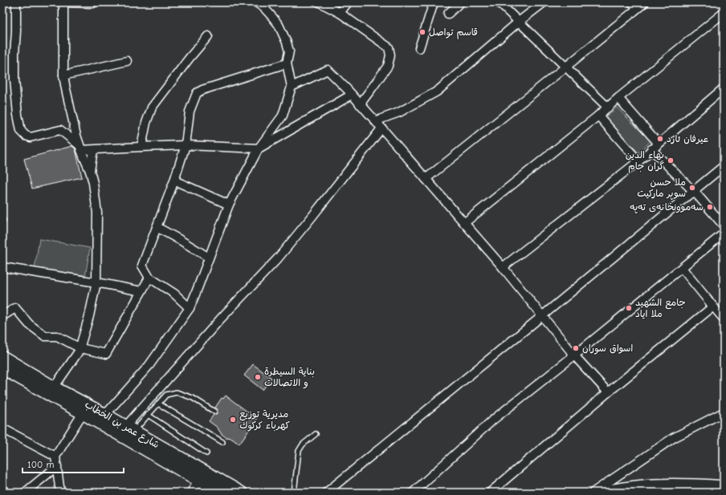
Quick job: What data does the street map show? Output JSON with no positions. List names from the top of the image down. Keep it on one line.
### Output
{"streets":{"main road":["شارع عمر بن الخطاب"]},"places":["قاسم تواصل","عیرفان ئارد","بهاء الدين گران جام","ملا حسن سوپر ماركيت","سەموونخانەی تەپە","جامع الشهيد ملا اياد","اسواق سوران","بناية السيطرة و الاتصالات","مديرية توزيع كهرباء كركوك"],"scale_bar":"100 m"}
